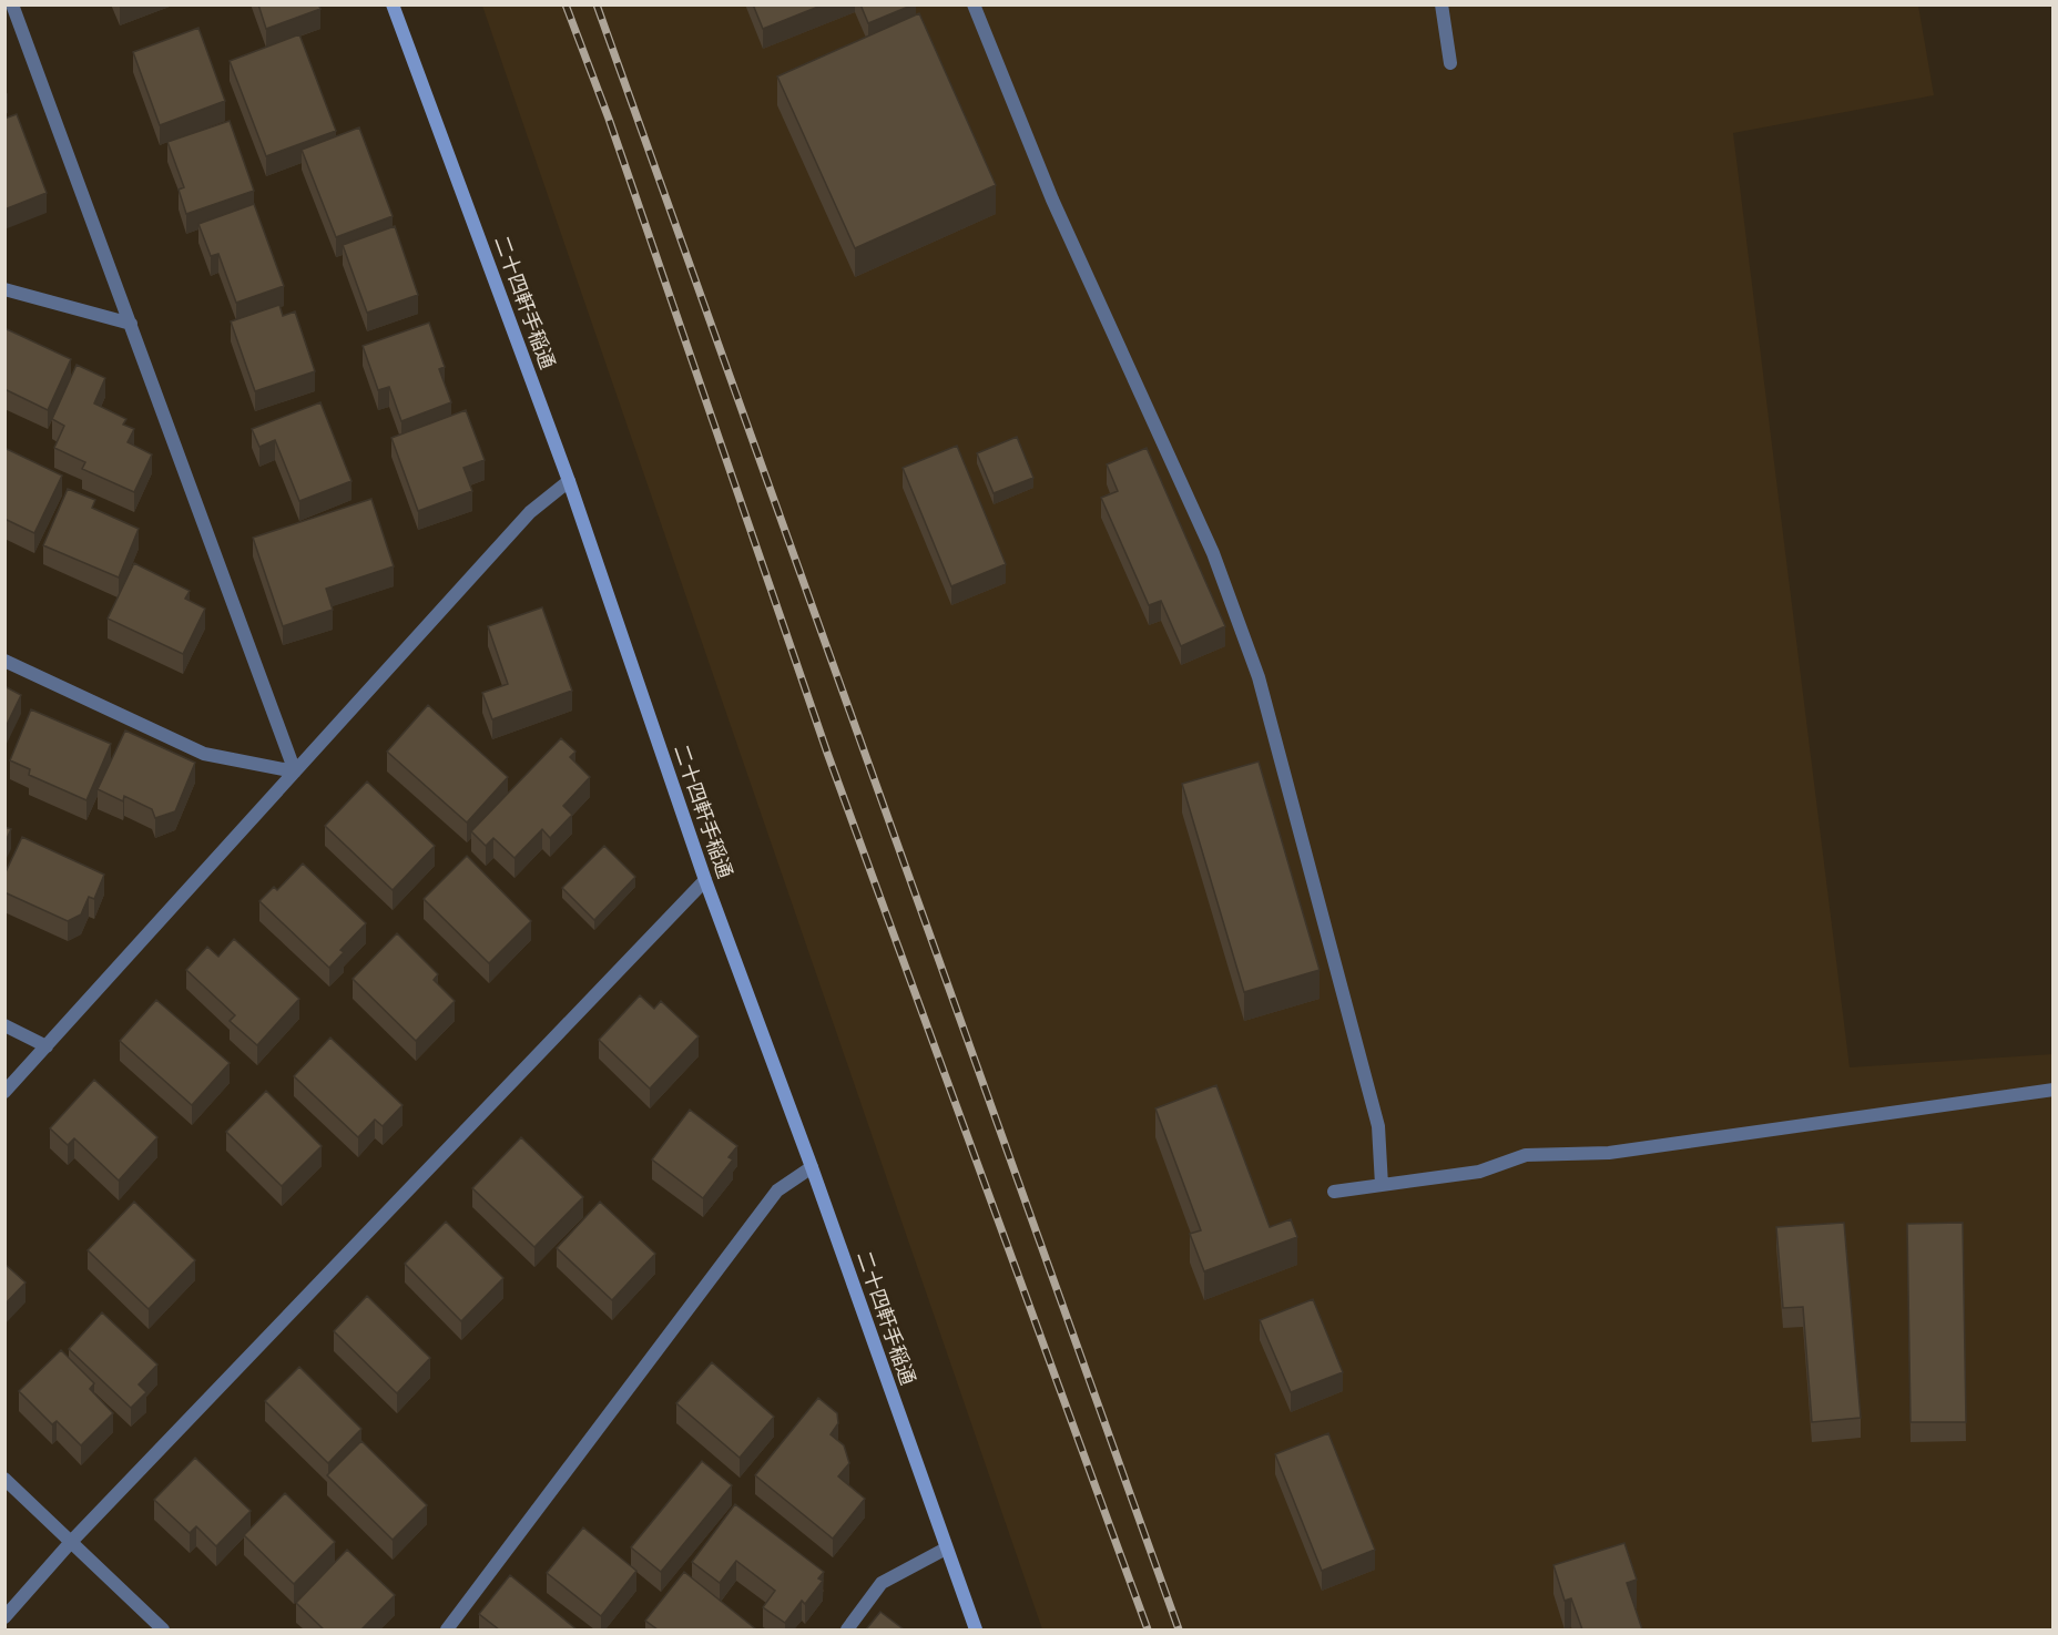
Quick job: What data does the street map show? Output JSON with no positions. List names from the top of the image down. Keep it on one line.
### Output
{"streets":{"street":["二十四軒手稲通"]}}
